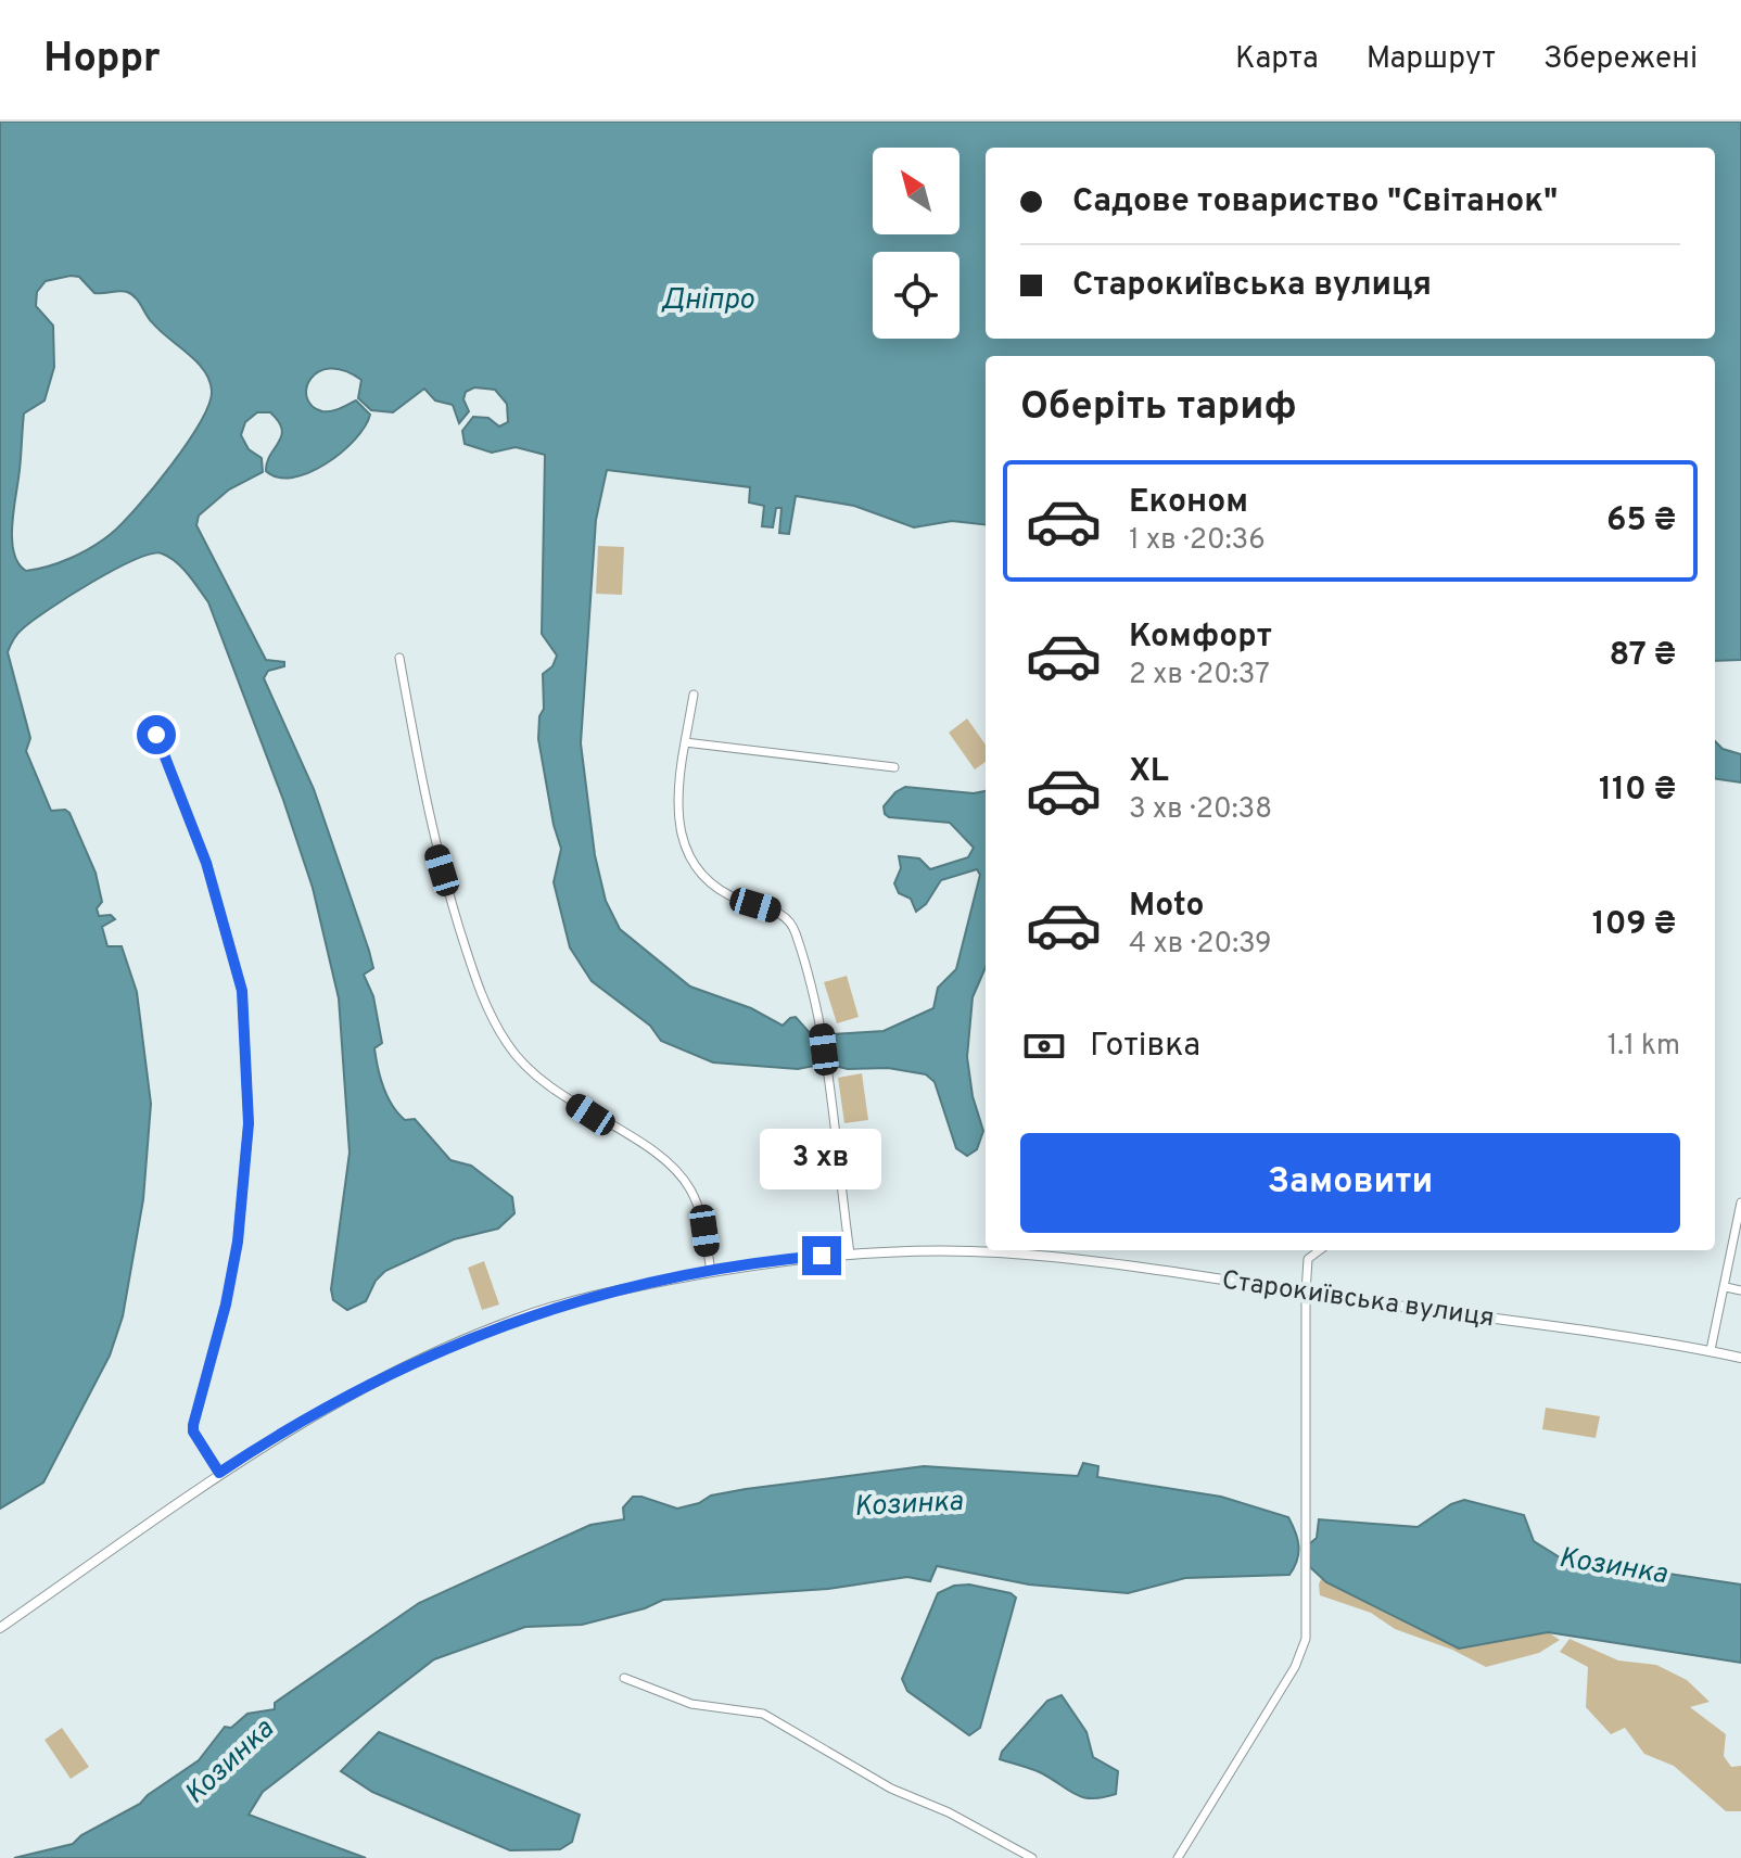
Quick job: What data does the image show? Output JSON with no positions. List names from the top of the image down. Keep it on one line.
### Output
{"streets":{"street":["Старокиївська вулиця"]},"water":["Дніпро","Козинка"],"north":"top left","page":{"header":"Hoppr","nav":["Карта","Маршрут","Збережені"],"banner":["Садове товариство \"Світанок\"","Старокиївська вулиця"],"heading":"Оберіть тариф","list":[{"name":"Економ","note":"1 хв · 20:36","value":"65 ₴"},{"name":"Комфорт","note":"2 хв · 20:37","value":"87 ₴"},{"name":"XL","note":"3 хв · 20:38","value":"110 ₴"},{"name":"Moto","note":"4 хв · 20:39","value":"109 ₴"}],"pay":["Готівка","1.1 km"],"buttons":"Замовити","bubble":"3 хв"}}
